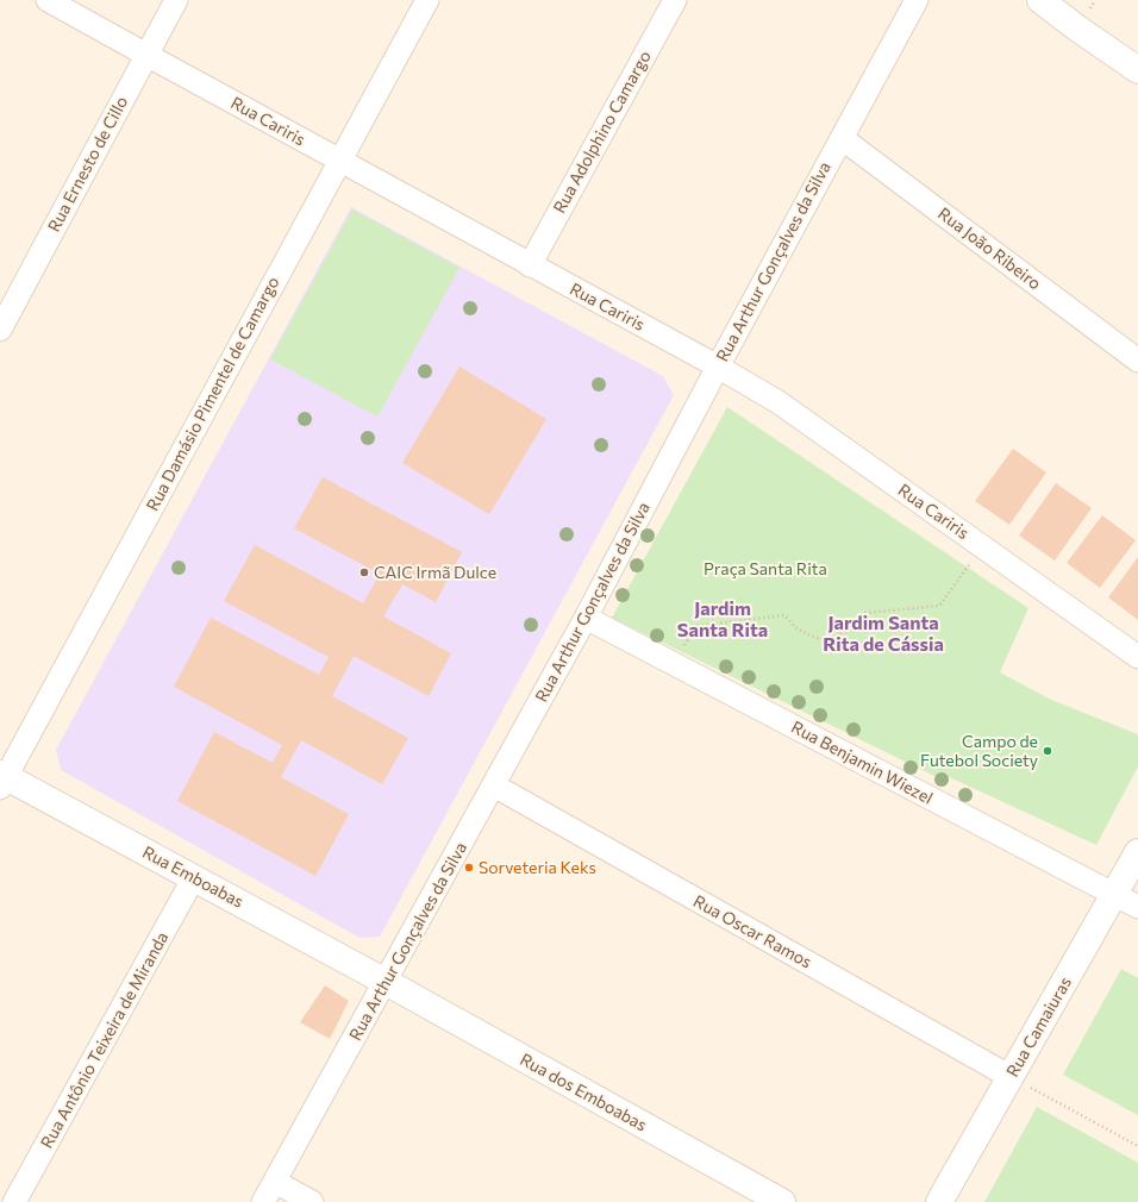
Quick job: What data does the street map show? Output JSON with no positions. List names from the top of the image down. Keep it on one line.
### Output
{"streets":{"street":["Rua Cariris","Rua Adolphino Camargo","Rua Ernesto de Cillo","Rua João Ribeiro","Rua Arthur Gonçalves da Silva","Rua Damásio Pimentel de Camargo","Rua Benjamin Wiezel","Rua Emboabas","Rua Oscar Ramos","Rua Camaiuras","Rua Antônio Teixeira de Miranda","Rua dos Emboabas"]},"crossings":[["Rua Cariris","Rua Adolphino Camargo"],["Rua Cariris","Rua Ernesto de Cillo"],["Rua Cariris","Rua Arthur Gonçalves da Silva"],["Rua Cariris","Rua Damásio Pimentel de Camargo"],["Rua João Ribeiro","Rua Arthur Gonçalves da Silva"],["Rua Arthur Gonçalves da Silva","Rua Benjamin Wiezel"],["Rua Arthur Gonçalves da Silva","Rua Emboabas"],["Rua Arthur Gonçalves da Silva","Rua Oscar Ramos"],["Rua Arthur Gonçalves da Silva","Rua dos Emboabas"],["Rua Damásio Pimentel de Camargo","Rua Emboabas"],["Rua Benjamin Wiezel","Rua Camaiuras"],["Rua Emboabas","Rua Antônio Teixeira de Miranda"],["Rua Emboabas","Rua dos Emboabas"],["Rua Oscar Ramos","Rua Camaiuras"]],"districts":["Jardim Santa Rita","Jardim Santa Rita de Cássia"],"parks":["Praça Santa Rita"],"places":["CAIC Irmã Dulce","Campo de Futebol Society","Sorveteria Keks"]}
